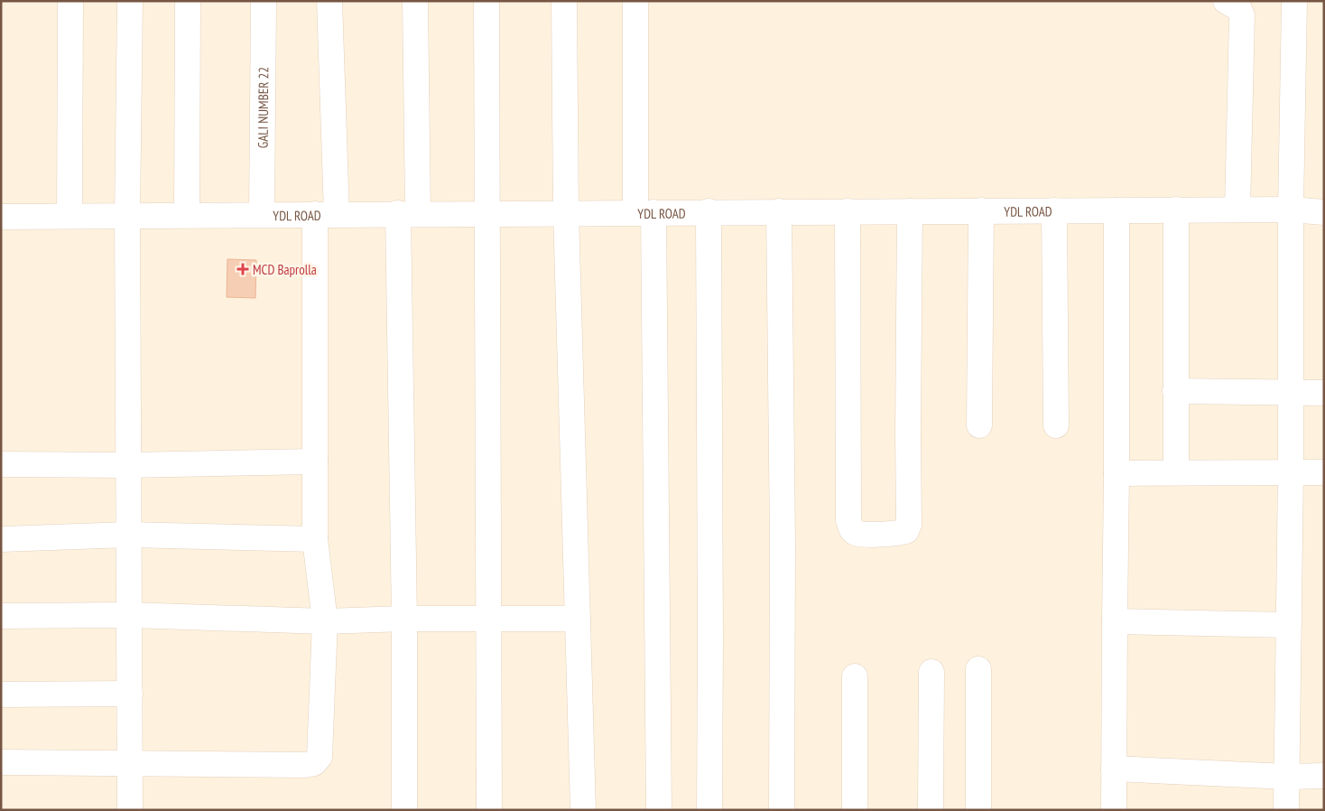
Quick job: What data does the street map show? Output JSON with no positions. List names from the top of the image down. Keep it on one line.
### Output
{"streets":{"street":["GALI NUMBER 22","YDL ROAD"]},"crossings":[["GALI NUMBER 22","YDL ROAD"]],"places":{"health":["MCD Baprolla"]}}
